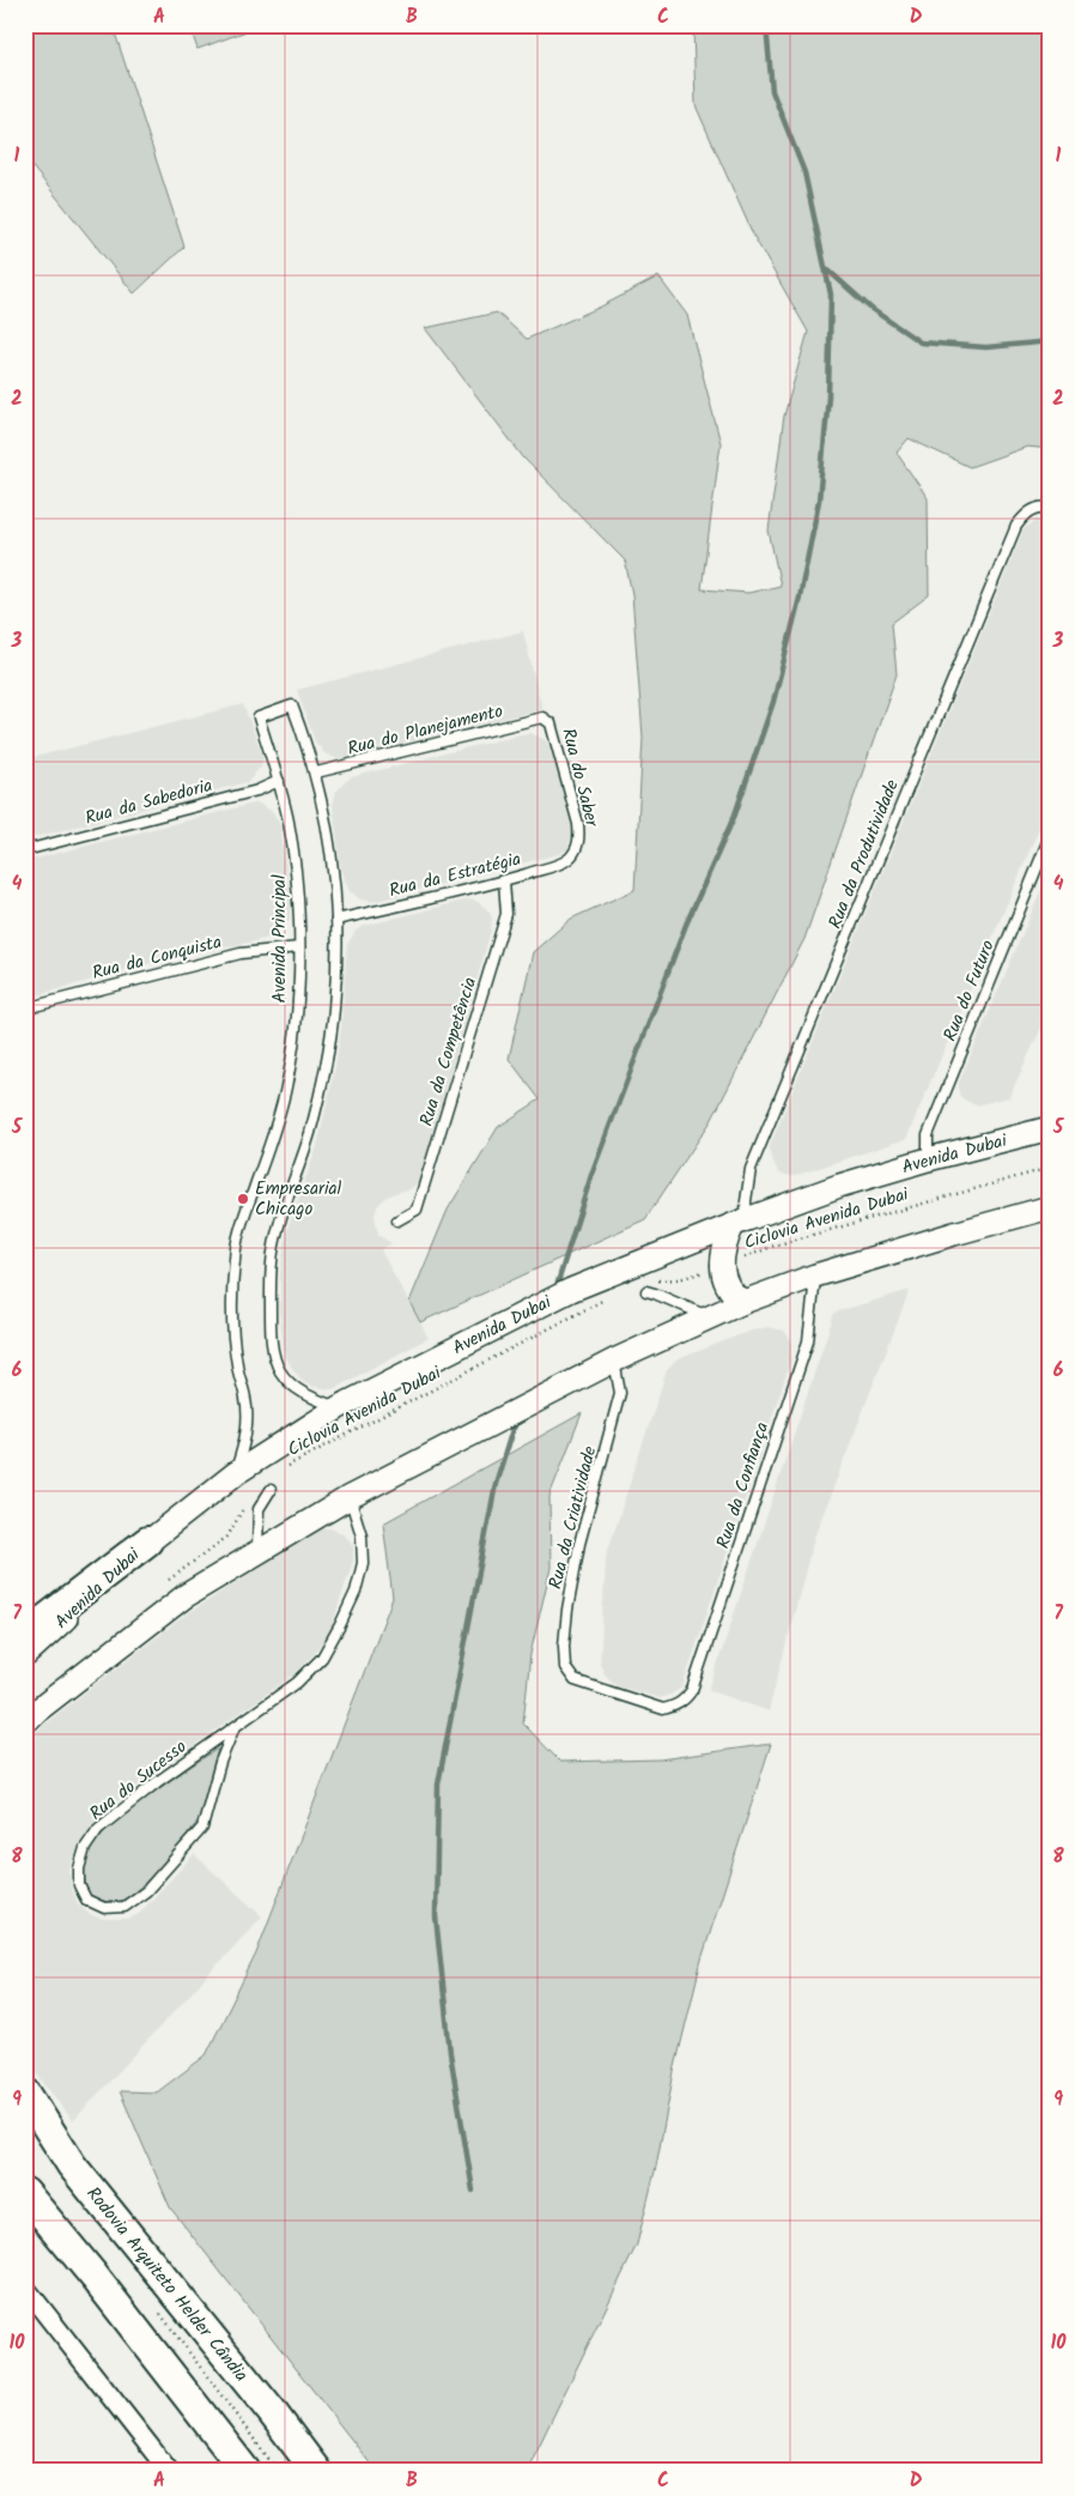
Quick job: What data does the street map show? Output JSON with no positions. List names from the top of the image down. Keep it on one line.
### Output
{"streets":{"main road":["Rodovia Arquiteto Helder Cândia"],"street":["Avenida Dubai"],"lane":["Rua do Planejamento","Rua do Saber","Rua da Sabedoria","Rua da Produtividade","Rua da Estratégia","Avenida Principal","Rua da Conquista","Rua do Futuro","Rua da Competência","Rua da Confiança","Rua da Criatividade","Rua do Sucesso"],"path":["Ciclovia Avenida Dubai"]},"crossings":[["Rua do Planejamento","Rua do Saber"],["Rua do Planejamento","Avenida Principal"],["Rua do Saber","Rua da Estratégia"],["Rua da Sabedoria","Avenida Principal"],["Rua da Produtividade","Avenida Dubai"],["Rua da Estratégia","Avenida Principal"],["Rua da Estratégia","Rua da Competência"],["Avenida Principal","Rua da Conquista"],["Avenida Principal","Avenida Dubai"],["Rua do Futuro","Avenida Dubai"],["Rua da Confiança","Rua da Criatividade"]],"places":["Empresarial Chicago"],"grid":{"columns":["A","B","C","D"],"rows":["1","2","3","4","5","6","7","8","9","10"]}}
